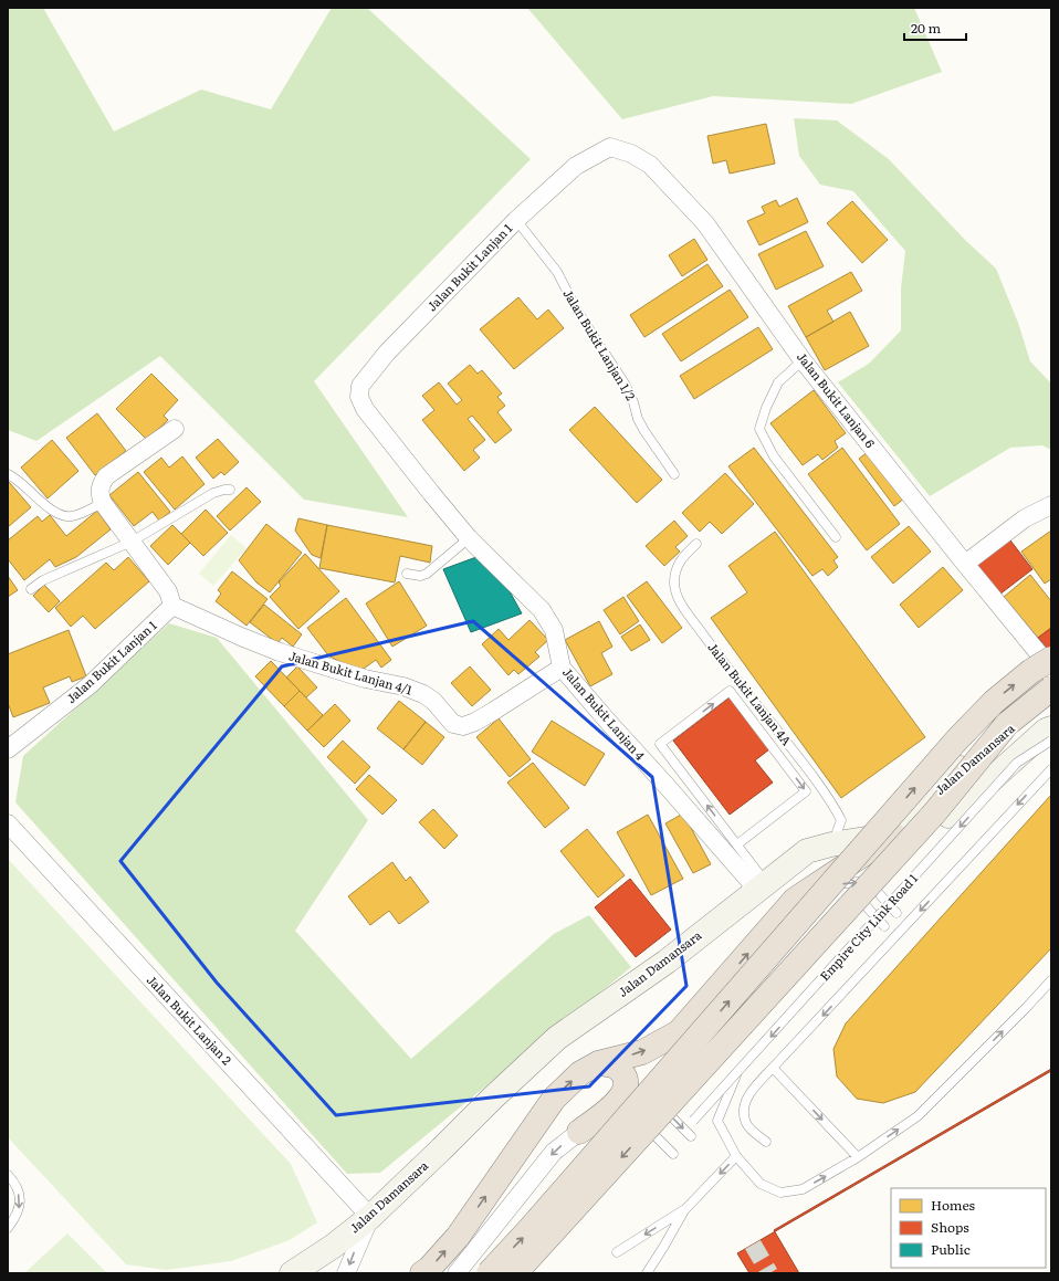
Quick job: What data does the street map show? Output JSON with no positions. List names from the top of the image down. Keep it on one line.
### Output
{"streets":{"street":["Jalan Bukit Lanjan 1","Jalan Bukit Lanjan 6","Jalan Bukit Lanjan 4/1","Jalan Bukit Lanjan 4","Jalan Damansara","Jalan Bukit Lanjan 2"],"lane":["Jalan Bukit Lanjan 1/2","Jalan Bukit Lanjan 4A","Empire City Link Road 1"]},"crossings":[["Jalan Bukit Lanjan 1","Jalan Bukit Lanjan 1/2"],["Jalan Bukit Lanjan 1","Jalan Bukit Lanjan 6"],["Jalan Bukit Lanjan 1","Jalan Bukit Lanjan 4/1"],["Jalan Bukit Lanjan 1","Jalan Bukit Lanjan 4"],["Jalan Bukit Lanjan 4/1","Jalan Bukit Lanjan 4"],["Jalan Bukit Lanjan 4A","Jalan Damansara"],["Jalan Bukit Lanjan 4","Jalan Damansara"],["Jalan Damansara","Jalan Bukit Lanjan 2"]],"legend":["Homes","Shops","Public"],"scale_bar":"20 m"}
